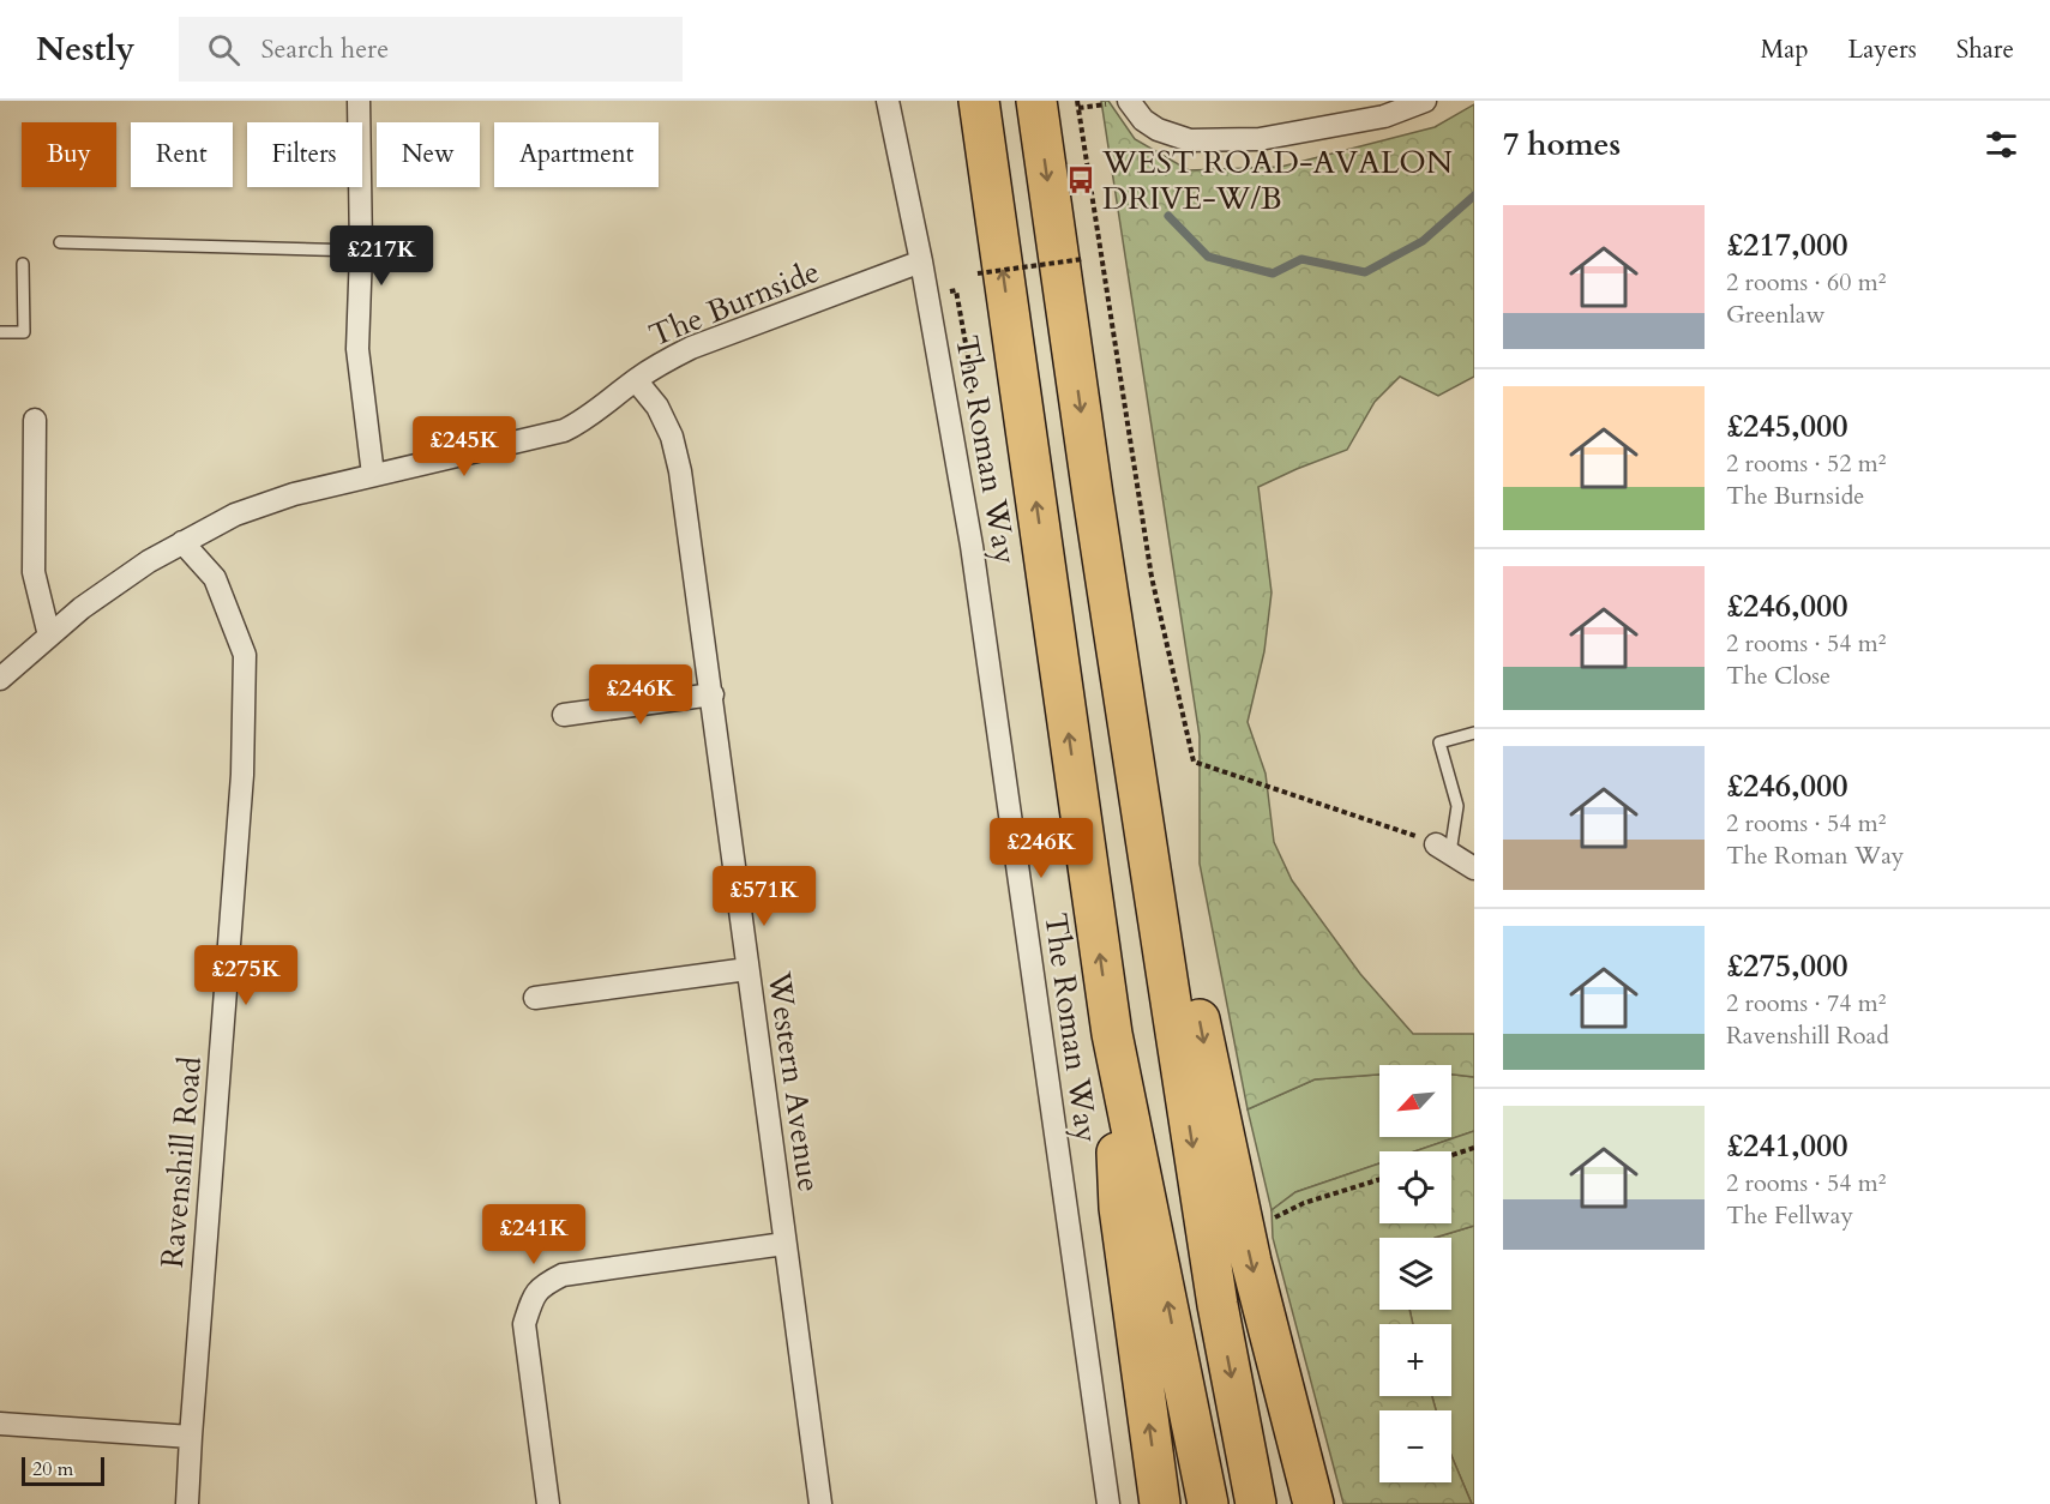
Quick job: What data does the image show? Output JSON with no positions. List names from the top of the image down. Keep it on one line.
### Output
{"streets":{"street":["The Burnside","The Roman Way","Western Avenue","Ravenshill Road"]},"crossings":[["The Burnside","The Roman Way"],["The Burnside","Western Avenue"],["The Burnside","Ravenshill Road"]],"places":{"bus stop":["WEST ROAD-AVALON DRIVE-W/B"]},"scale_bar":"20 m","north":"bottom left","page":{"header":"Nestly","search":"Search here","nav":["Map","Layers","Share"],"heading":"7 homes","chip":["Buy","Rent","Filters","New","Apartment"],"list":[{"name":"£217,000","note":"2 rooms · 60 m² · Greenlaw"},{"name":"£245,000","note":"2 rooms · 52 m² · The Burnside"},{"name":"£246,000","note":"2 rooms · 54 m² · The Close"},{"name":"£246,000","note":"2 rooms · 54 m² · The Roman Way"},{"name":"£275,000","note":"2 rooms · 74 m² · Ravenshill Road"},{"name":"£241,000","note":"2 rooms · 54 m² · The Fellway"}],"price":["£217K","£245K","£246K","£246K","£571K","£275K","£241K"],"map_buttons":["+","−"],"scale":"20 m"}}
